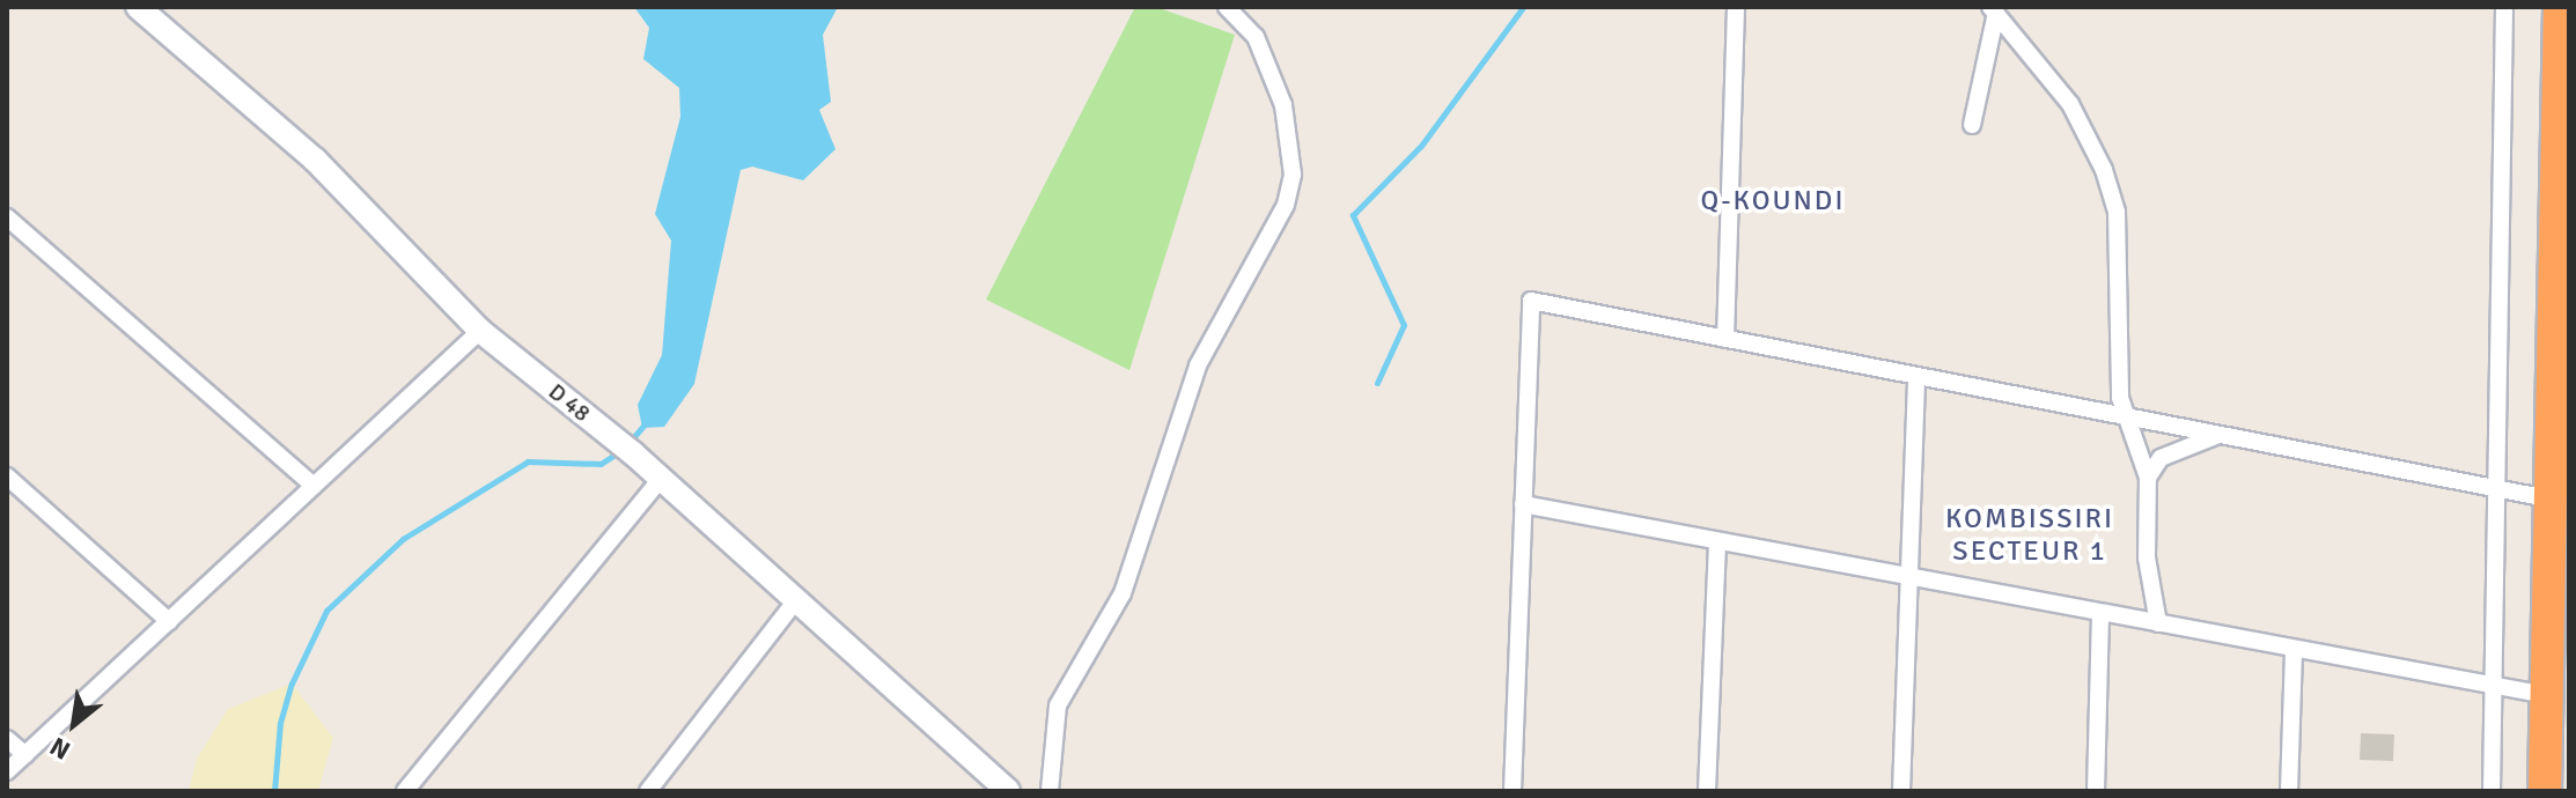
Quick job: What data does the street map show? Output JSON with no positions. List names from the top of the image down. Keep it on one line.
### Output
{"streets":{"street":["D 48"]},"districts":["Q-KOUNDI","KOMBISSIRI SECTEUR 1"],"north":"bottom left"}
